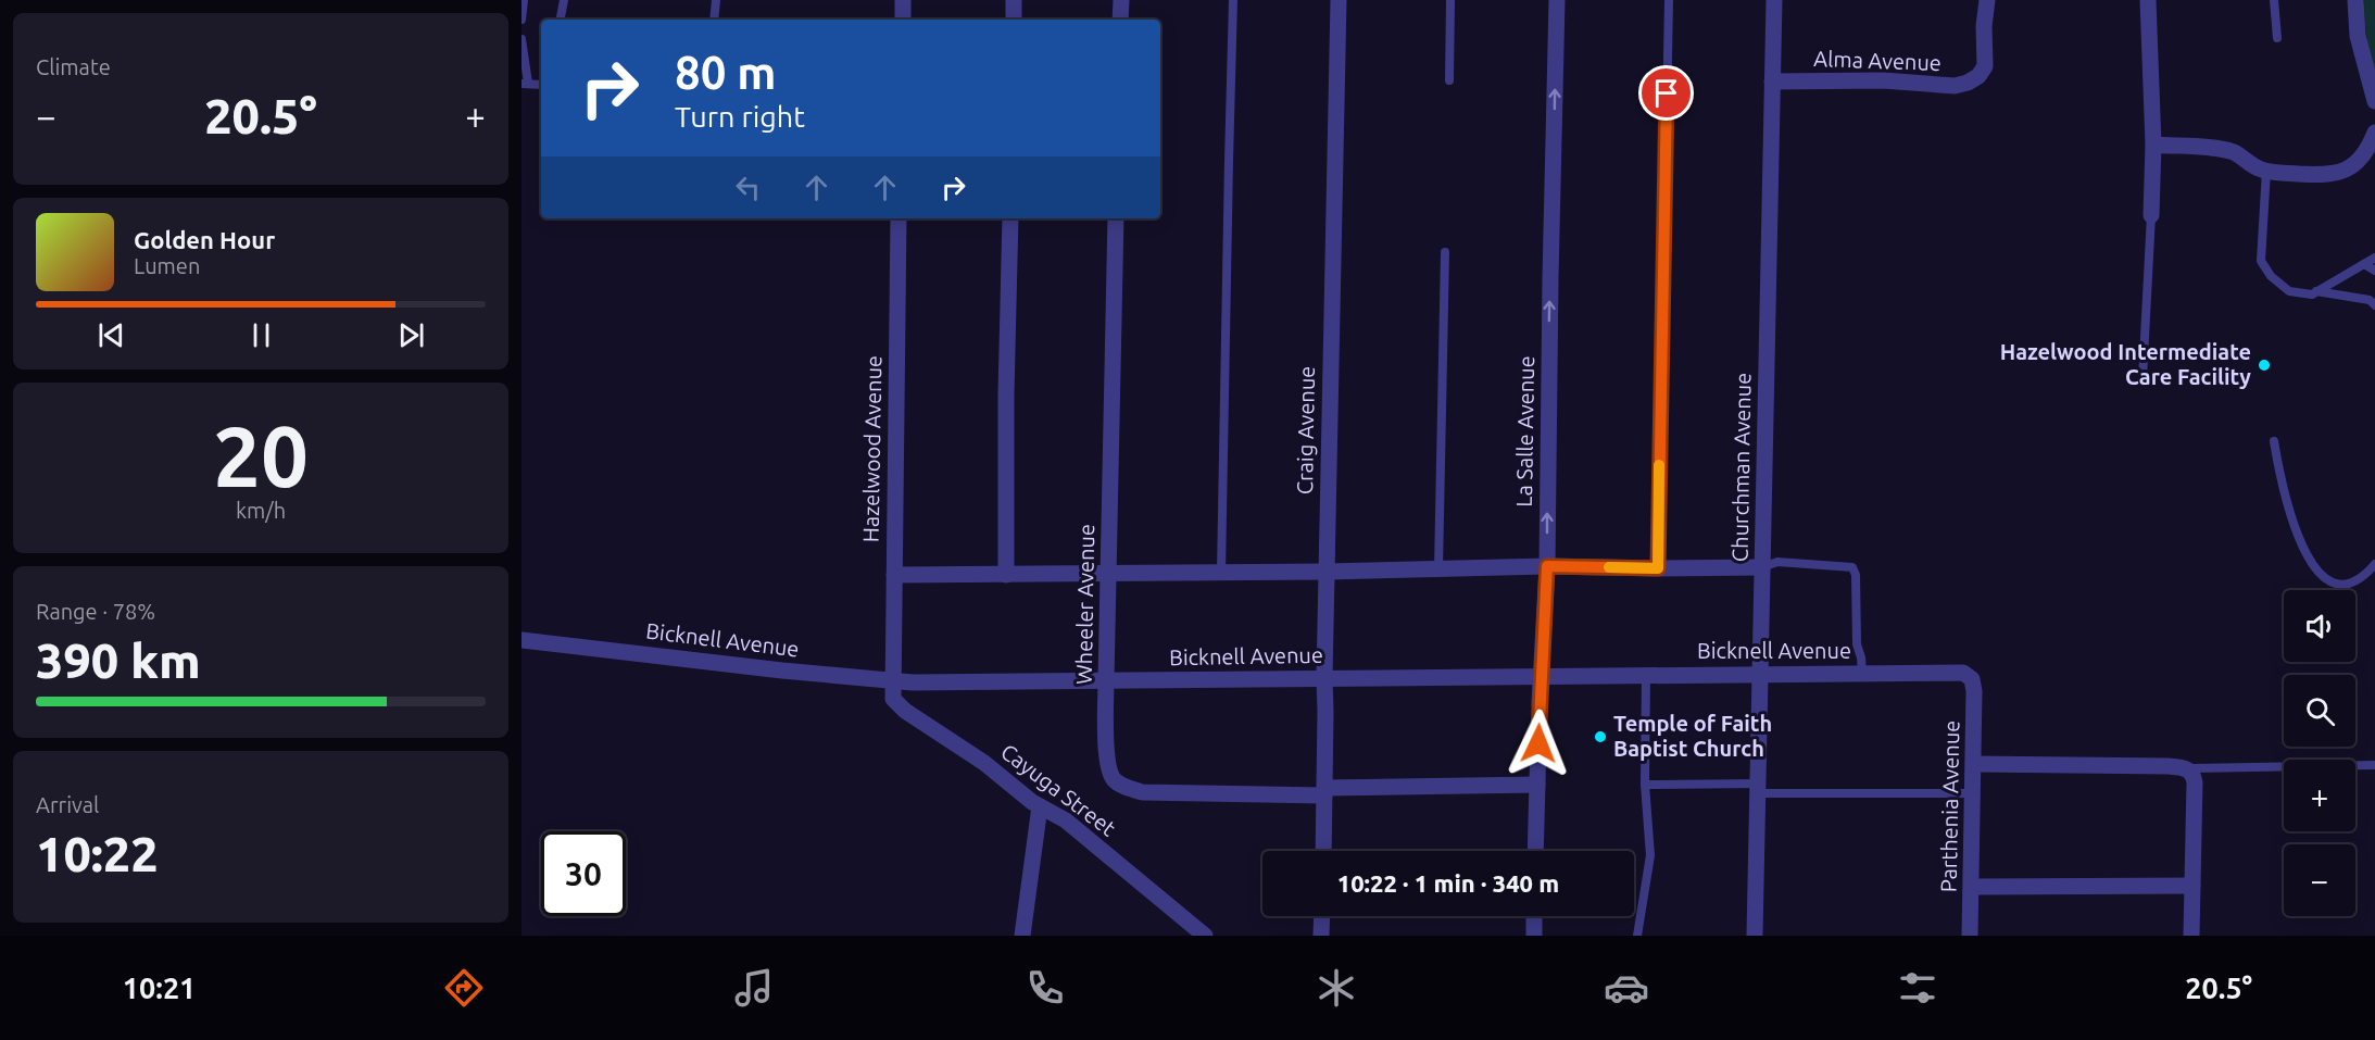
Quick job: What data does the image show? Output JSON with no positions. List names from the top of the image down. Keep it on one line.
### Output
{"streets":{"street":["Alma Avenue","Craig Avenue","La Salle Avenue","Hazelwood Avenue","Churchman Avenue","Wheeler Avenue","Bicknell Avenue","Cayuga Street","Parthenia Avenue"]},"crossings":[["Alma Avenue","Churchman Avenue"],["Craig Avenue","Wheeler Avenue"],["Craig Avenue","Bicknell Avenue"],["La Salle Avenue","Bicknell Avenue"],["Hazelwood Avenue","Bicknell Avenue"],["Hazelwood Avenue","Cayuga Street"],["Churchman Avenue","Bicknell Avenue"],["Wheeler Avenue","Bicknell Avenue"],["Bicknell Avenue","Cayuga Street"],["Bicknell Avenue","Parthenia Avenue"]],"one_way":["La Salle Avenue"],"places":["Hazelwood Intermediate Care Facility","Temple of Faith Baptist Church"],"page":{"tile":["Climate",["20","km/h"],["Range · 78%","390 km"],["Arrival","10:22"]],"turn":["80 m","Turn right"],"heat":["−","20.5°","+"],"song":["Golden Hour","Lumen"],"map_buttons":["+","−"],"limit":"30","trip":"10:22 · 1 min · 340 m","tabs":["10:21","20.5°"]}}
